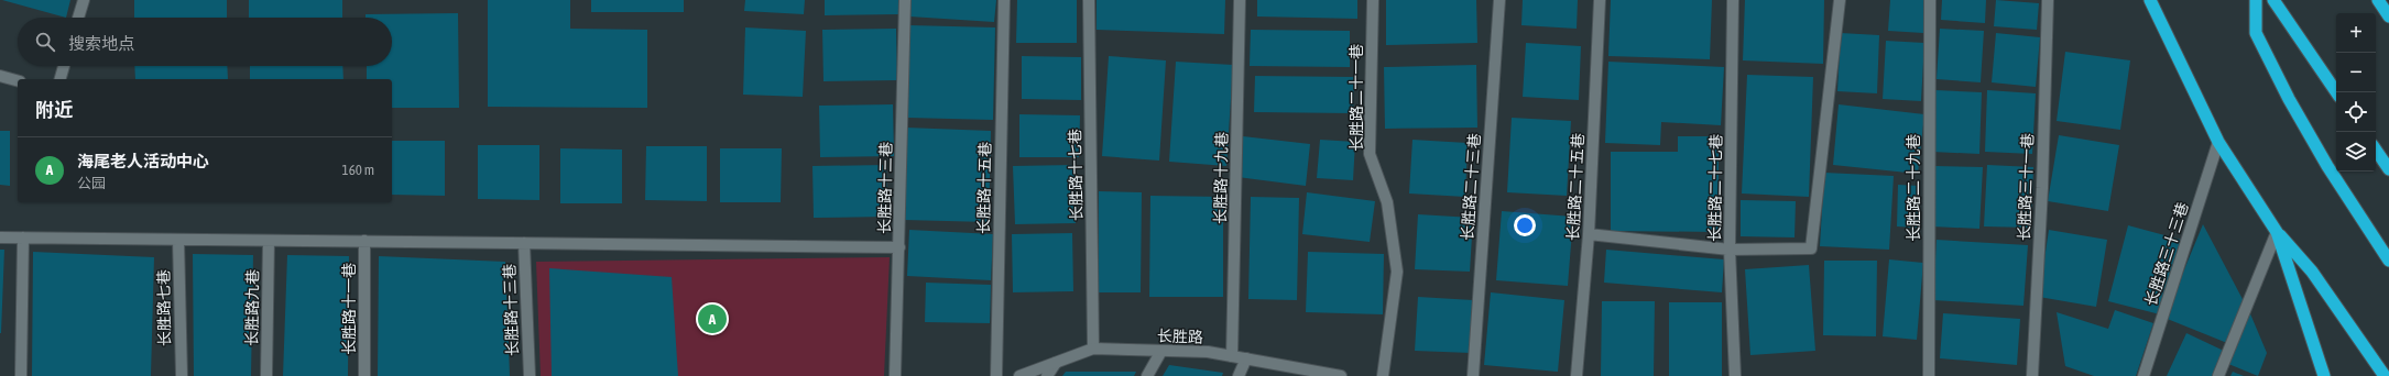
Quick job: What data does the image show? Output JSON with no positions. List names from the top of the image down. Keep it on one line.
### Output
{"streets":{"street":["长胜路二十一巷","长胜路十七巷","长胜路十九巷","长胜路二十三巷","长胜路二十五巷","长胜路三十一巷","长胜路十三巷","长胜路十五巷","长胜路二十七巷","长胜路二十九巷","长胜路三十三巷","长胜路七巷","长胜路九巷","长胜路十一巷","长胜路"]},"crossings":[["长胜路十七巷","长胜路"],["长胜路十九巷","长胜路"]],"page":{"map_buttons":["+","−"],"search":"搜索地点","heading":"附近","list":[{"mark":"A","name":"海尾老人活动中心","note":"公园","value":"160 m"}],"pins":"A"}}
